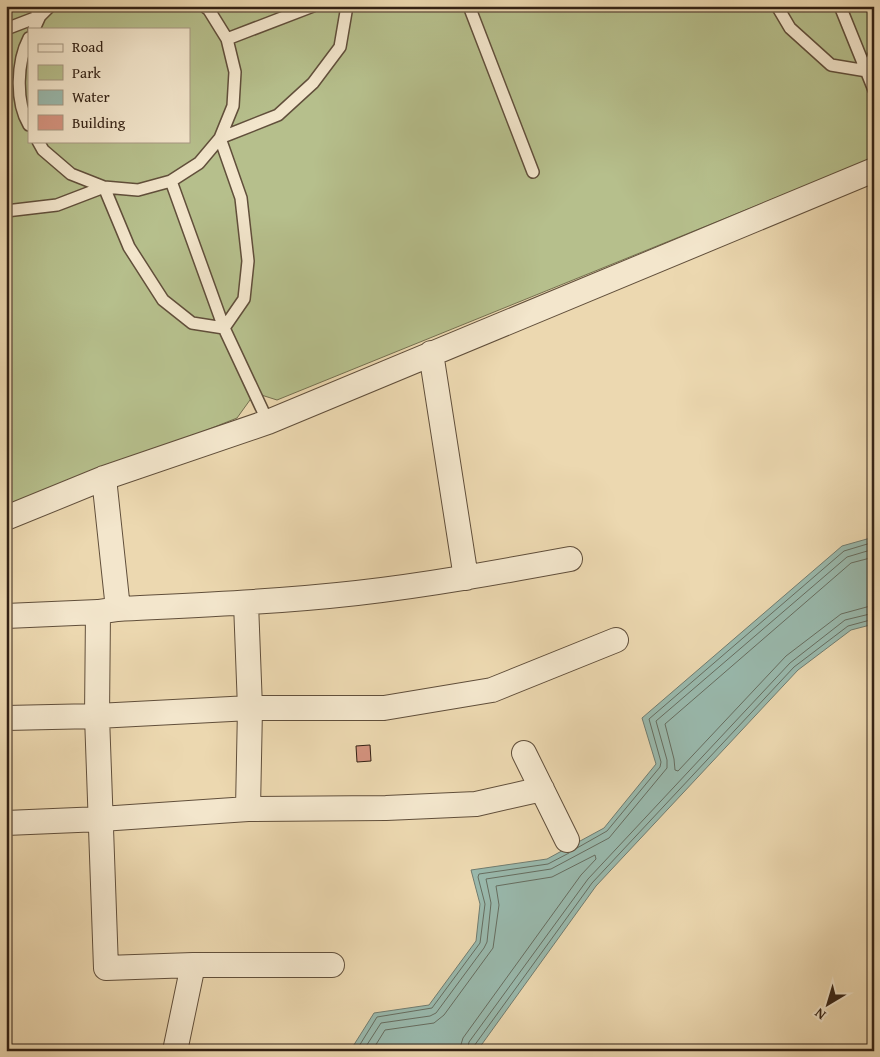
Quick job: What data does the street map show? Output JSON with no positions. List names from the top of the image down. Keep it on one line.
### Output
{"legend":["Road","Park","Water","Building"],"north":"bottom left"}
